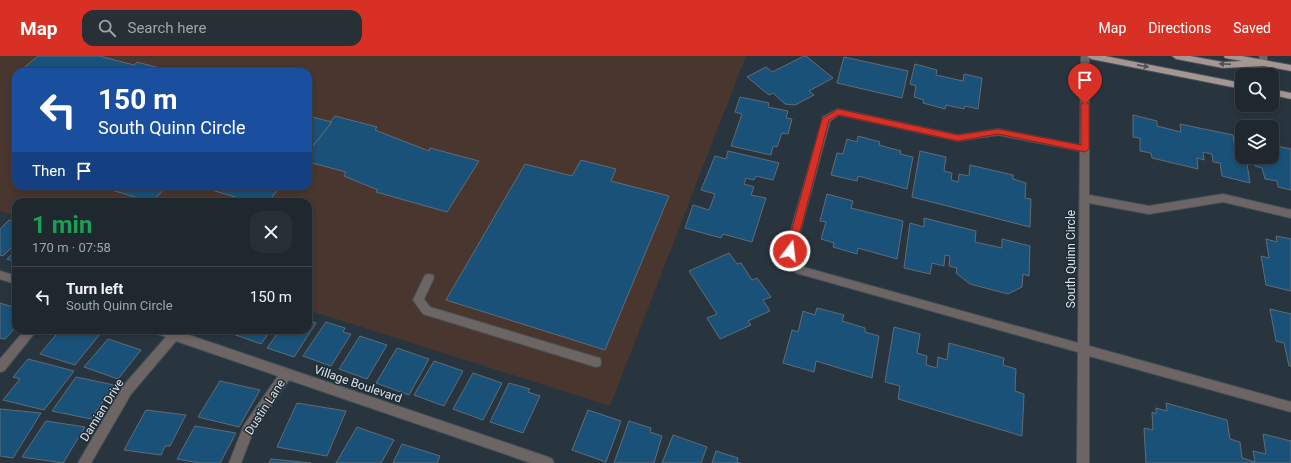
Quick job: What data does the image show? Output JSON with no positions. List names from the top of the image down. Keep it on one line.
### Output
{"streets":{"street":["South Quinn Circle","Village Boulevard","Dustin Lane","Damian Drive"]},"crossings":[["Village Boulevard","Dustin Lane"],["Village Boulevard","Damian Drive"]],"page":{"header":"Map","search":"Search here","nav":["Map","Directions","Saved"],"turn":["150 m","South Quinn Circle"],"then":"Then","heading":["1 min","170 m · 07:58"],"list":[{"name":"Turn left","note":"South Quinn Circle","value":"150 m"}]}}
